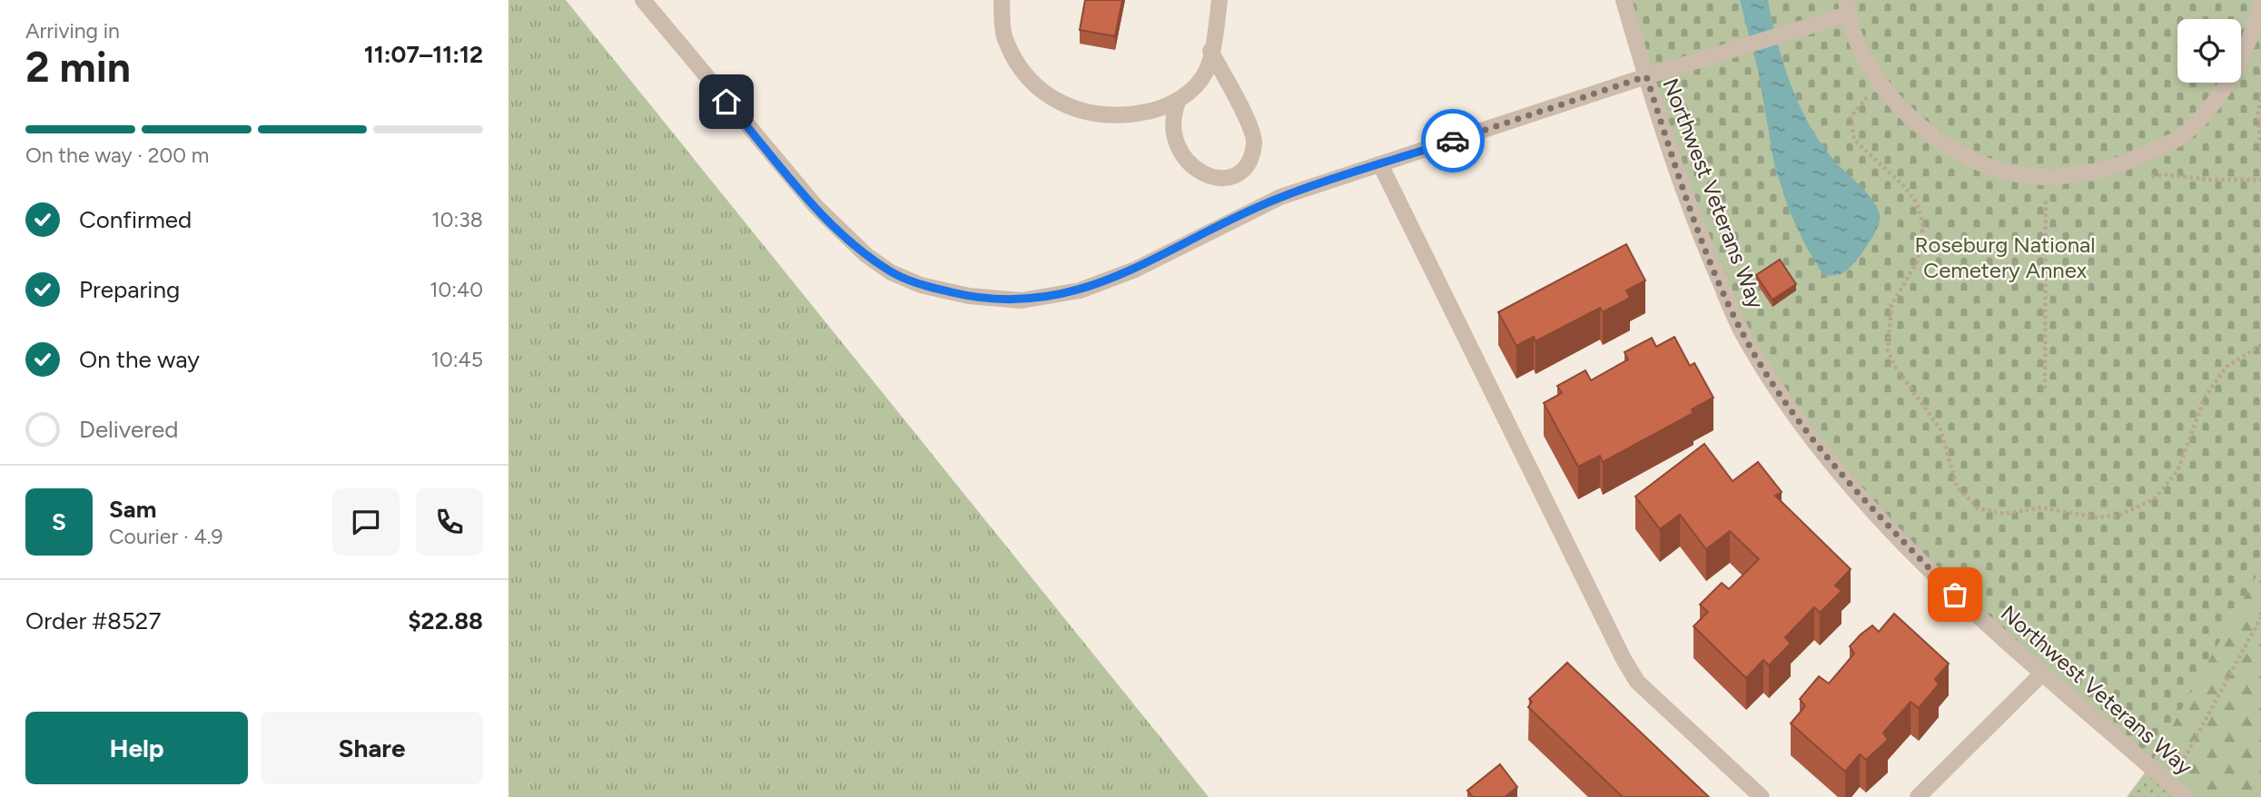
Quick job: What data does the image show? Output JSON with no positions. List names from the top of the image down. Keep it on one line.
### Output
{"streets":{"street":["Northwest Veterans Way"]},"parks":["Roseburg National Cemetery Annex"],"page":{"heading":["2 min","Arriving in","11:07–11:12"],"panel":["Sam","Courier · 4.9","Order #8527","$22.88"],"bar":"On the way · 200 m","list":[["Confirmed","10:38"],["Preparing","10:40"],["On the way","10:45"],"Delivered"],"round":"S","buttons":["Help","Share"]}}
